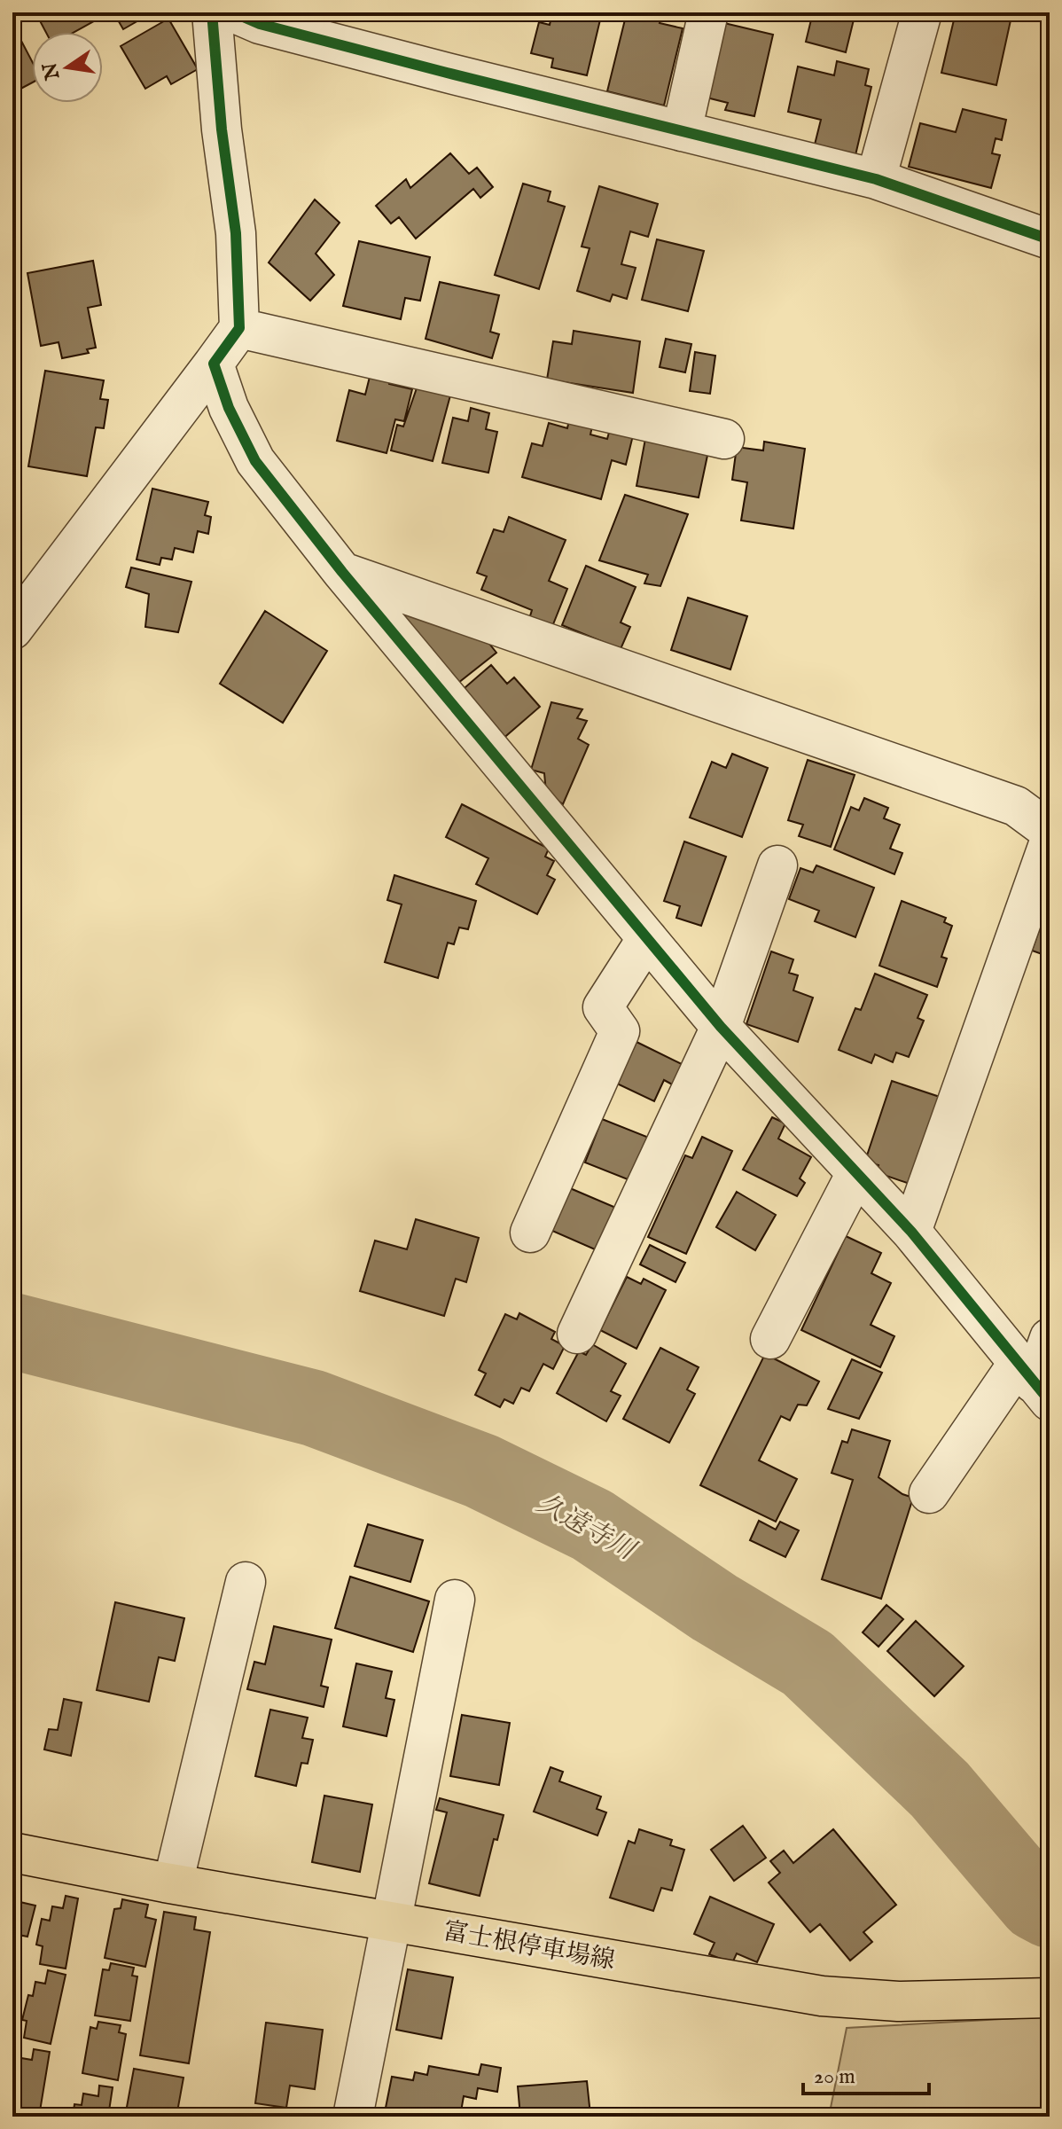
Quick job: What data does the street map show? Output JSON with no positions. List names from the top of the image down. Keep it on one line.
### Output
{"streets":{"main road":["富士根停車場線"]},"water":["久遠寺川"],"scale_bar":"20 m","north":"left"}
